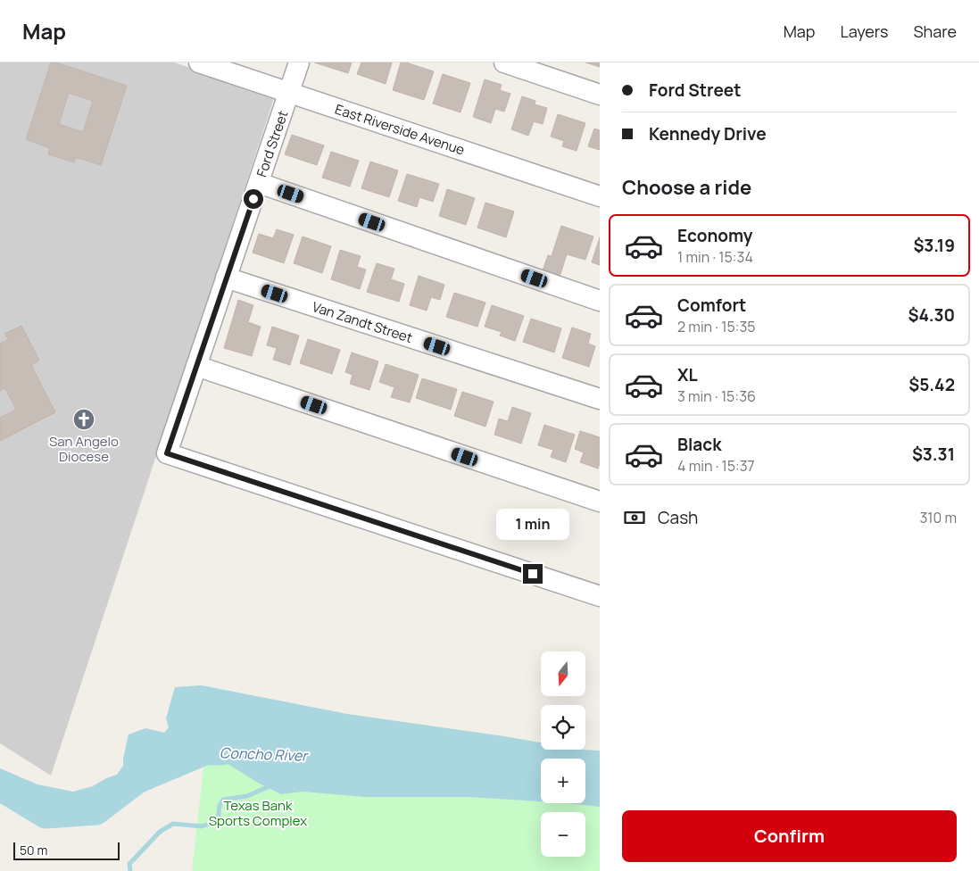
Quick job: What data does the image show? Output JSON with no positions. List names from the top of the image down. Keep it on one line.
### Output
{"streets":{"street":["East Riverside Avenue","Ford Street","Van Zandt Street"]},"crossings":[["East Riverside Avenue","Ford Street"],["Ford Street","Van Zandt Street"]],"water":["Concho River"],"parks":["Texas Bank Sports Complex"],"places":{"church":["San Angelo Diocese"]},"scale_bar":"50 m","north":"bottom","page":{"header":"Map","nav":["Map","Layers","Share"],"banner":["Ford Street","Kennedy Drive"],"heading":"Choose a ride","list":[{"name":"Economy","note":"1 min · 15:34","value":"$3.19"},{"name":"Comfort","note":"2 min · 15:35","value":"$4.30"},{"name":"XL","note":"3 min · 15:36","value":"$5.42"},{"name":"Black","note":"4 min · 15:37","value":"$3.31"}],"pay":["Cash","310 m"],"bubble":"1 min","map_buttons":["+","−"],"buttons":"Confirm","scale":"50 m"}}
